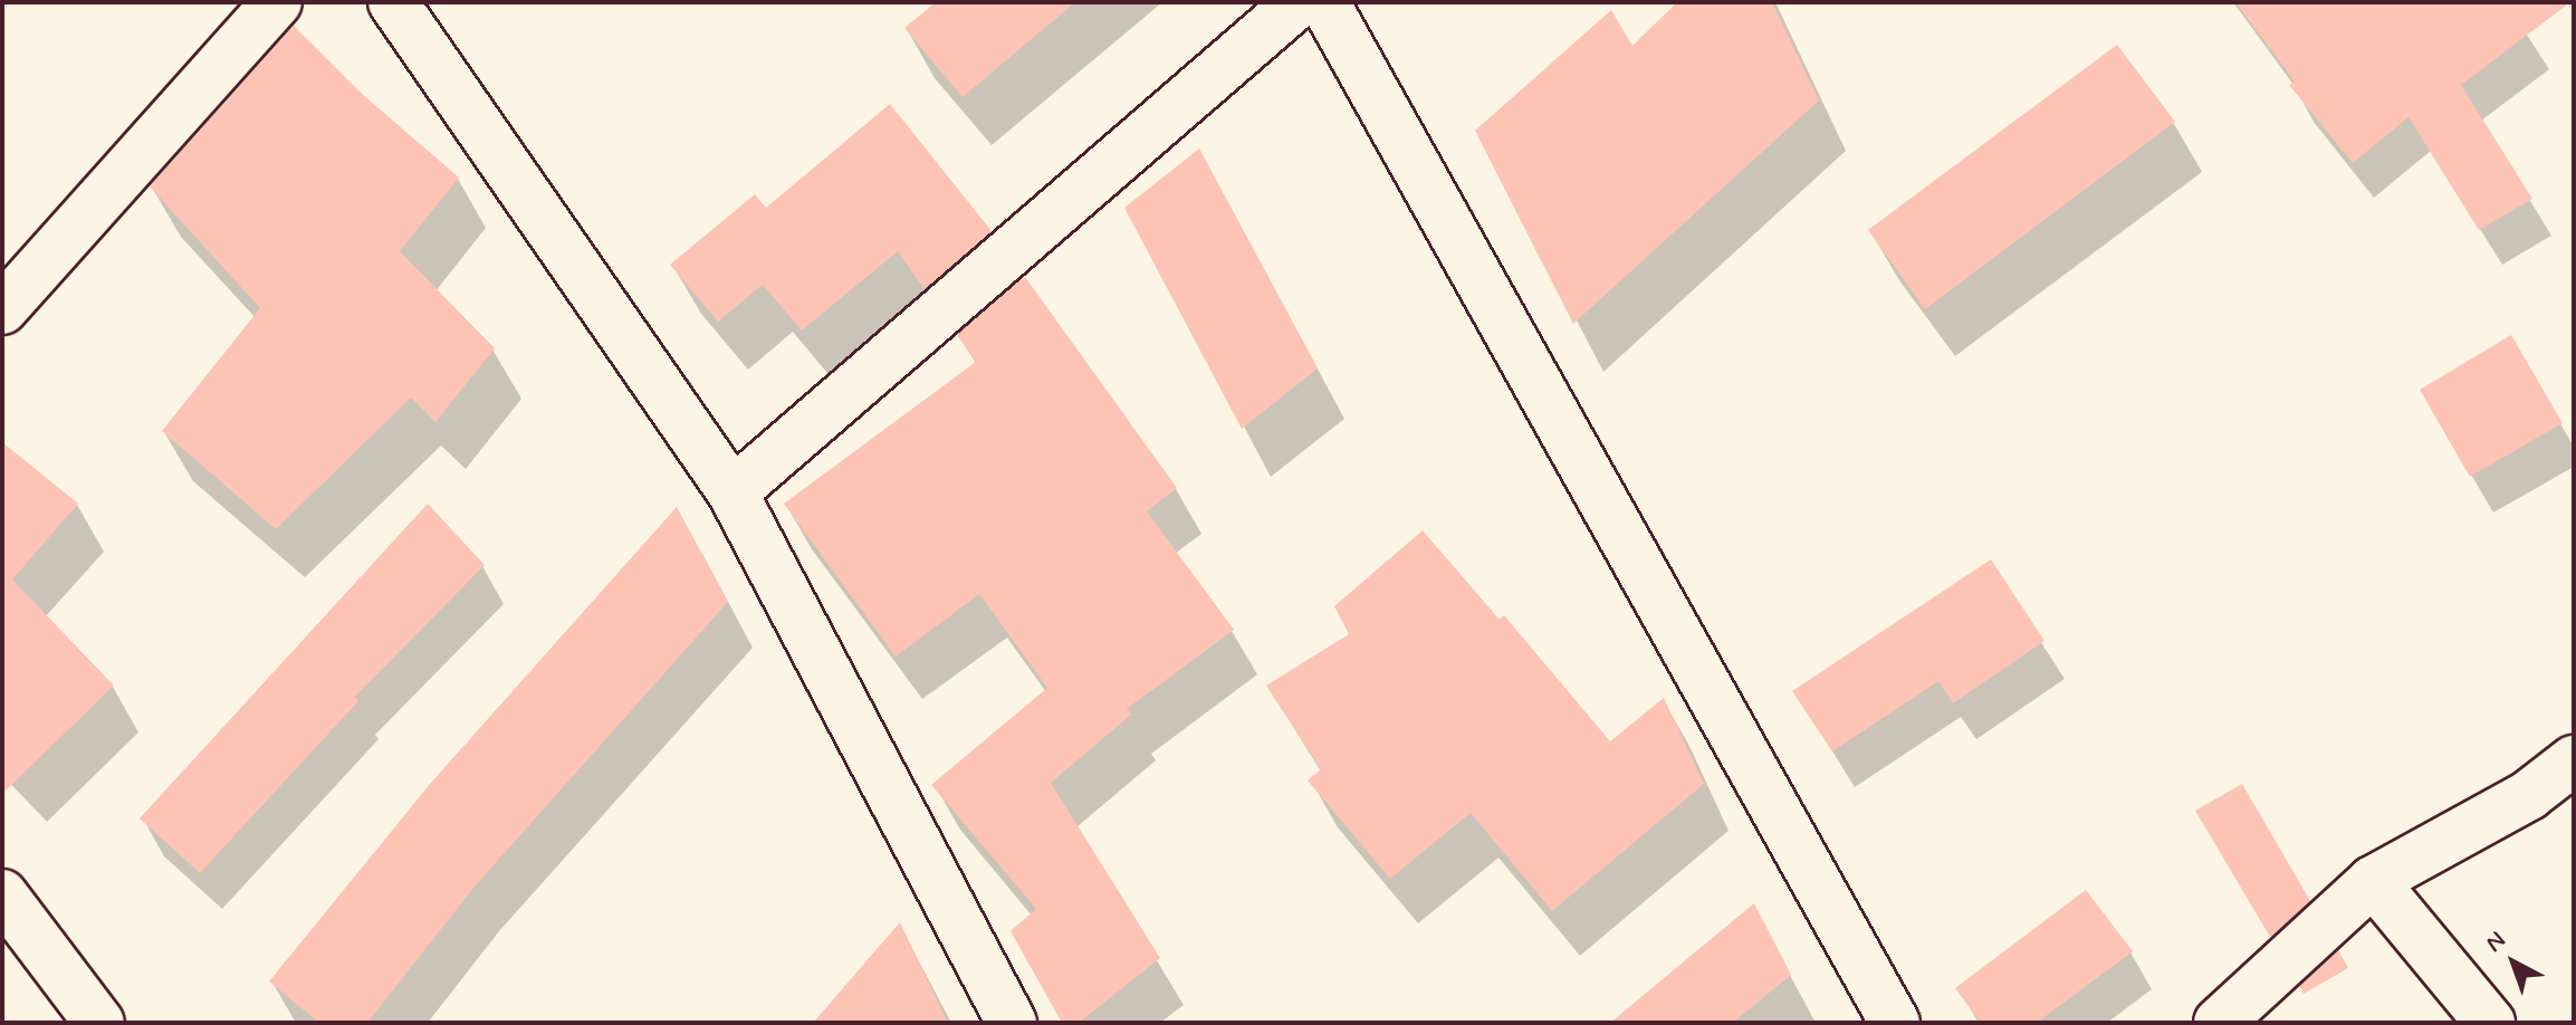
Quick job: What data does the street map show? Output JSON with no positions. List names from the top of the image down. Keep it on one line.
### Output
{"north":"top left"}
